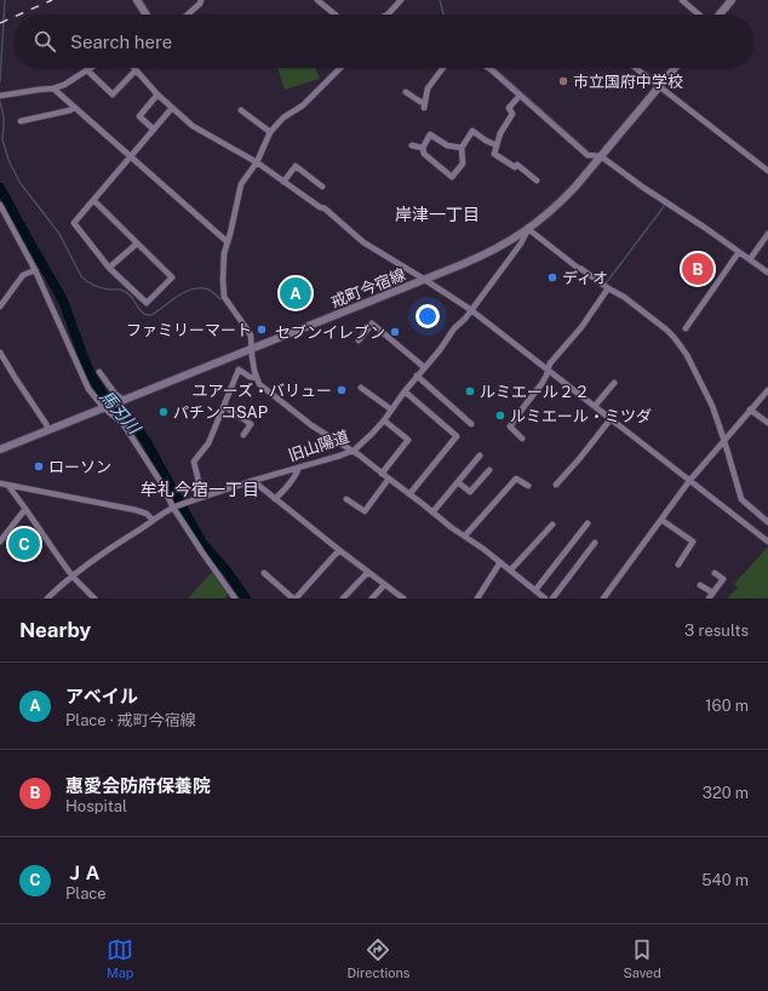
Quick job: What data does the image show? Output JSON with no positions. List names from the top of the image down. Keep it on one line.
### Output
{"streets":{"street":["戒町今宿線","旧山陽道"]},"crossings":[["戒町今宿線","旧山陽道"]],"districts":["岸津一丁目","牟礼今宿一丁目"],"water":["馬刃川"],"places":["市立国府中学校","ディオ","ファミリーマート","セブンイレブン","ユアーズ・バリュー","ルミエール２２","パチンコSAP","ルミエール・ミツダ","ローソン"],"page":{"search":"Search here","pins":["B","A","C"],"heading":["Nearby","3 results"],"list":[{"mark":"A","name":"アベイル","note":"Place · 戒町今宿線","value":"160 m"},{"mark":"B","name":"惠愛会防府保養院","note":"Hospital","value":"320 m"},{"mark":"C","name":"ＪＡ","note":"Place","value":"540 m"}],"nav":["Map","Directions","Saved"]}}
